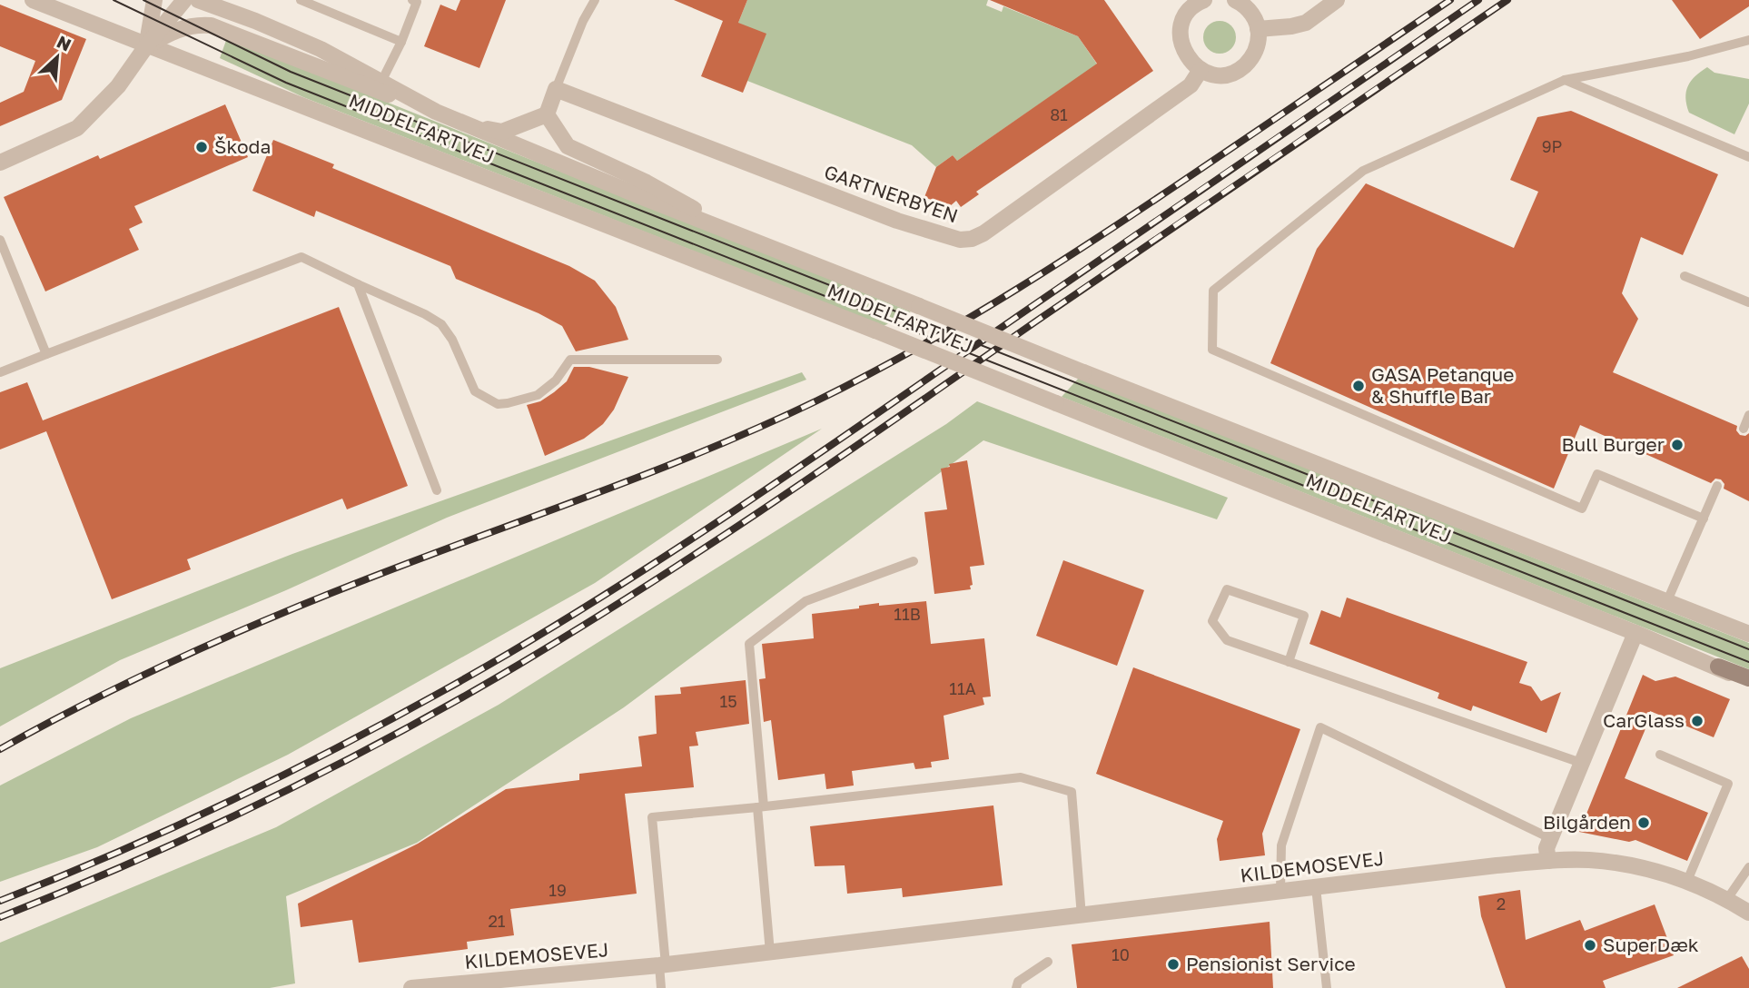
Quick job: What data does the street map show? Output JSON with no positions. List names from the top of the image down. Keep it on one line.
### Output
{"streets":{"street":["MIDDELFARTVEJ","GARTNERBYEN","KILDEMOSEVEJ"]},"places":["Škoda","GASA Petanque & Shuffle Bar","Bull Burger","CarGlass","Bilgården","SuperDæk","Pensionist Service"],"house_numbers":["81","9P","11B","11A","15","19","2","21","10"],"north":"top right"}
